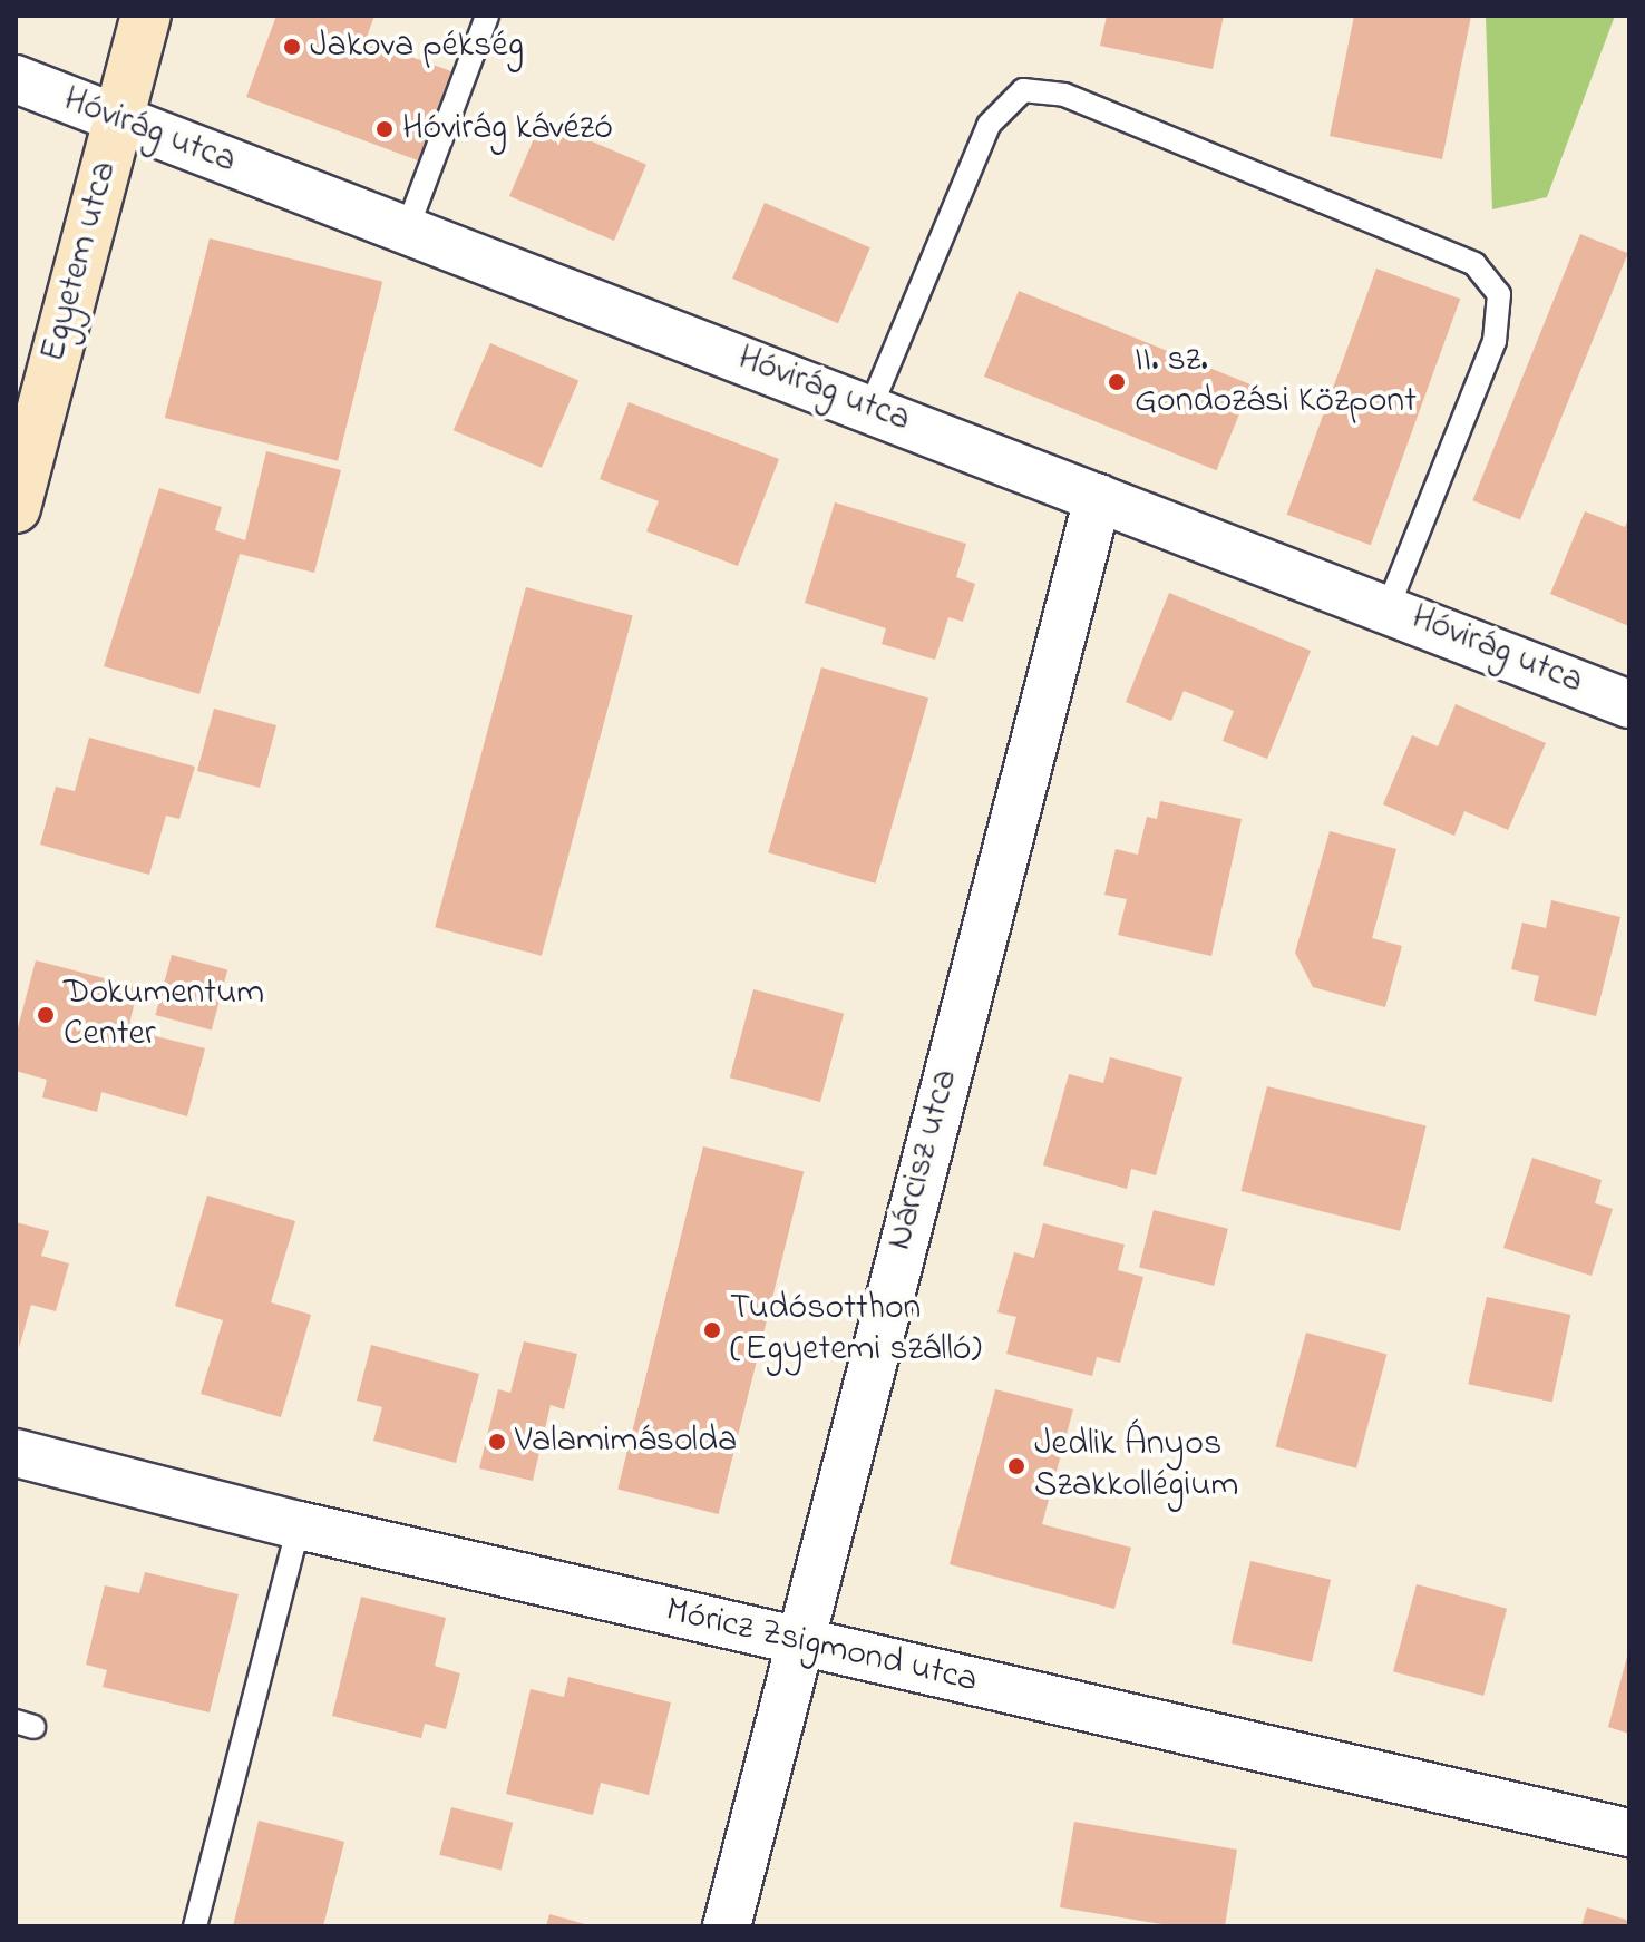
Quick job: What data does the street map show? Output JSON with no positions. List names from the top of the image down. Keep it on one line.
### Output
{"streets":{"street":["Hóvirág utca","Egyetem utca","Nárcisz utca","Móricz Zsigmond utca"]},"crossings":[["Hóvirág utca","Egyetem utca"],["Hóvirág utca","Nárcisz utca"],["Nárcisz utca","Móricz Zsigmond utca"]],"places":["Jakova pékség","Hóvirág kávézó","II. sz. Gondozási Központ","Dokumentum Center","Tudósotthon (Egyetemi szálló)","Valamimásolda","Jedlik Ányos Szakkollégium"]}
